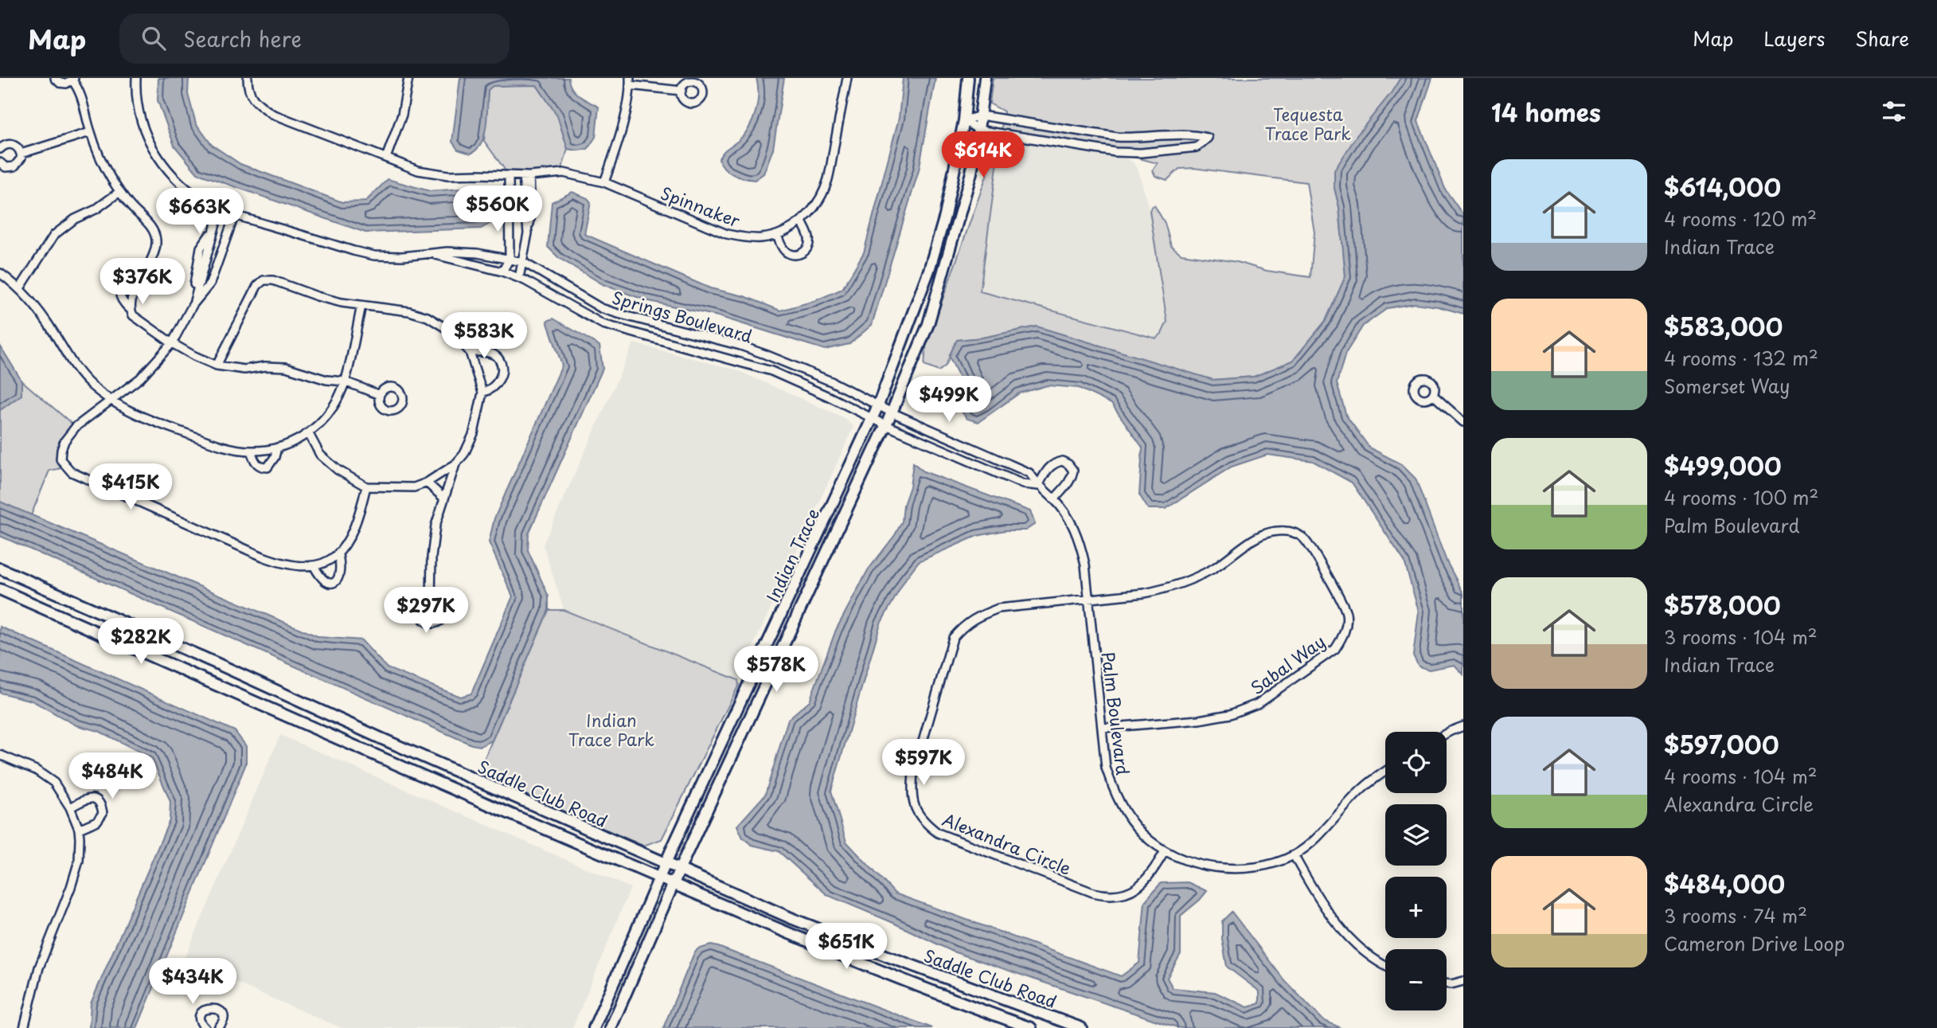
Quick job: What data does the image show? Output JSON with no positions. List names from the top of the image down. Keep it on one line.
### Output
{"streets":{"street":["Spinnaker","Springs Boulevard","Indian Trace","Sabal Way","Palm Boulevard","Saddle Club Road","Alexandra Circle"]},"crossings":[["Springs Boulevard","Indian Trace"],["Springs Boulevard","Palm Boulevard"],["Indian Trace","Palm Boulevard"],["Indian Trace","Saddle Club Road"],["Sabal Way","Palm Boulevard"],["Sabal Way","Alexandra Circle"],["Palm Boulevard","Alexandra Circle"]],"parks":["Tequesta Trace Park","Indian Trace Park"],"page":{"header":"Map","search":"Search here","nav":["Map","Layers","Share"],"heading":"14 homes","price":["$614K","$560K","$663K","$376K","$583K","$499K","$415K","$297K","$282K","$578K","$597K","$484K","$651K","$434K"],"list":[{"name":"$614,000","note":"4 rooms · 120 m² · Indian Trace"},{"name":"$583,000","note":"4 rooms · 132 m² · Somerset Way"},{"name":"$499,000","note":"4 rooms · 100 m² · Palm Boulevard"},{"name":"$578,000","note":"3 rooms · 104 m² · Indian Trace"},{"name":"$597,000","note":"4 rooms · 104 m² · Alexandra Circle"},{"name":"$484,000","note":"3 rooms · 74 m² · Cameron Drive Loop"}],"map_buttons":["+","−"]}}
